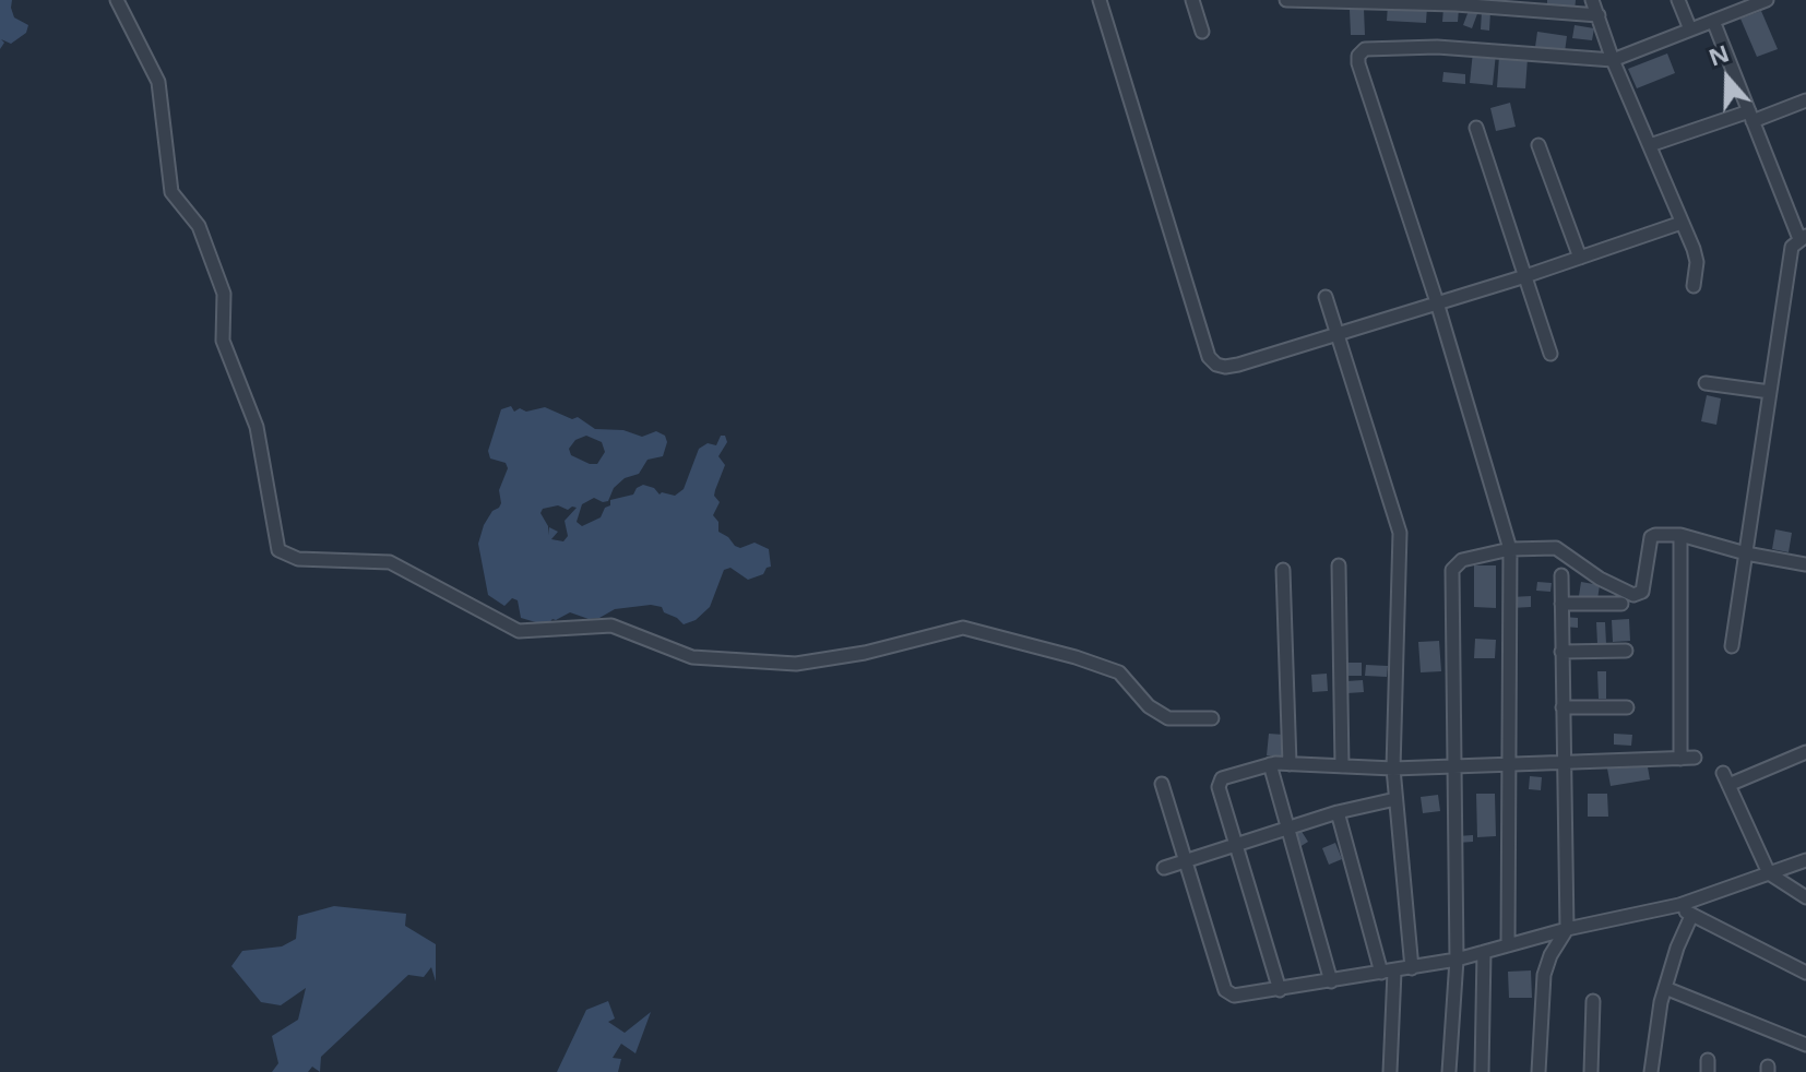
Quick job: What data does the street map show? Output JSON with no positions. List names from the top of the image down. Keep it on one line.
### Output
{"north":"top"}
